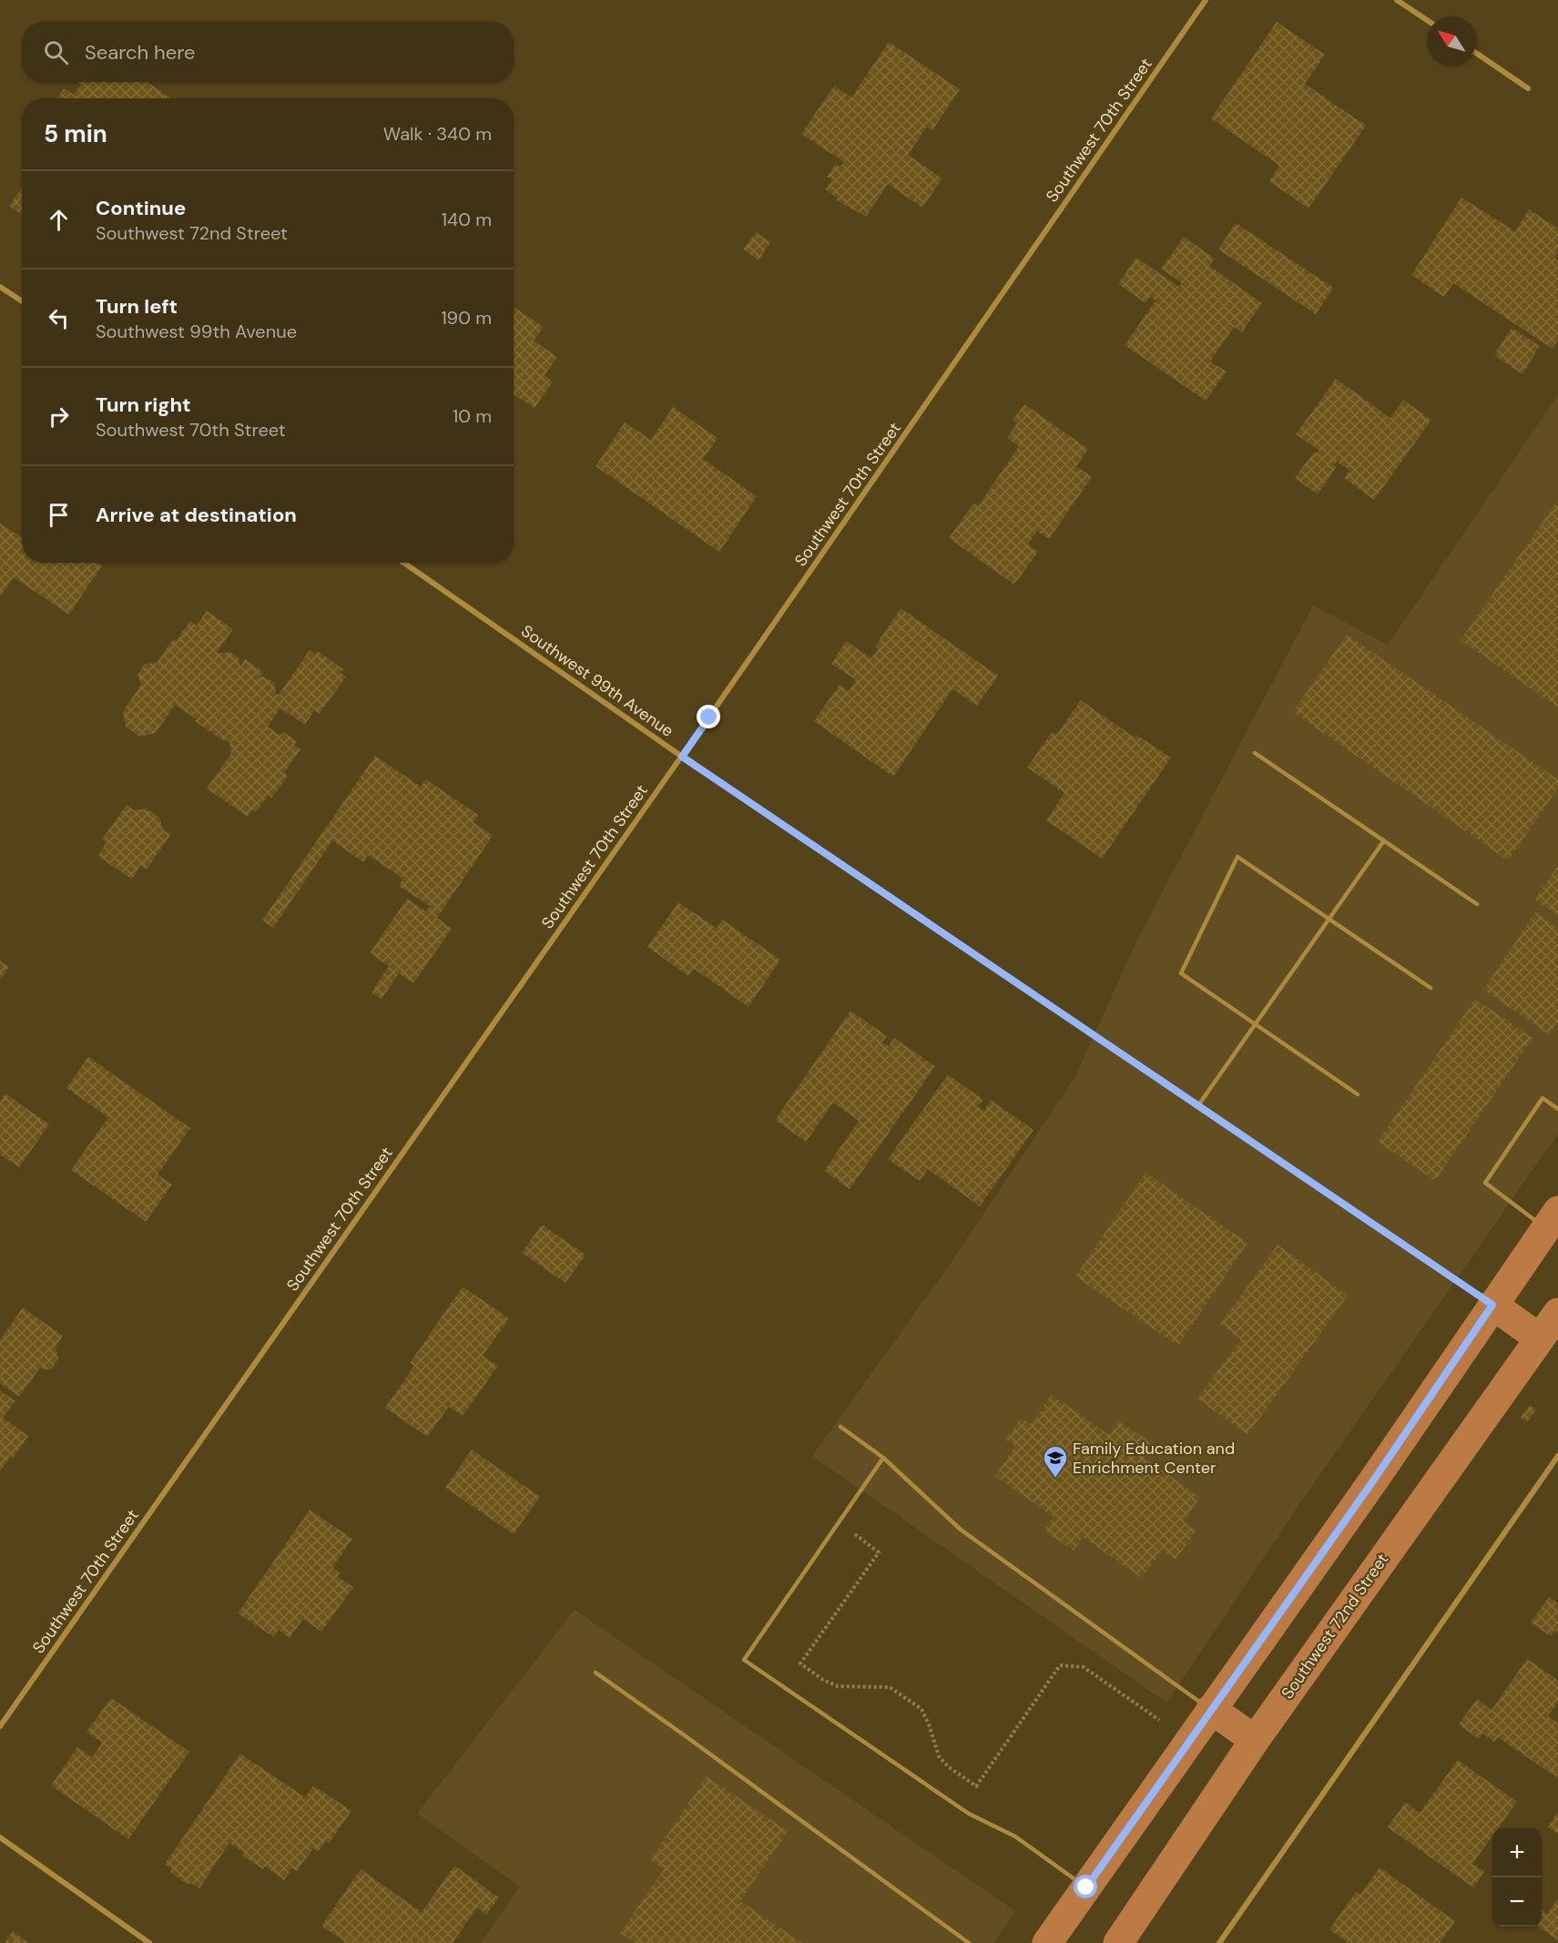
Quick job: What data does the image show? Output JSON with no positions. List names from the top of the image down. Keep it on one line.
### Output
{"streets":{"main road":["Southwest 72nd Street"],"street":["Southwest 70th Street","Southwest 99th Avenue"]},"crossings":[["Southwest 70th Street","Southwest 99th Avenue"]],"places":{"school or university":["Family Education and Enrichment Center"]},"north":"top left","page":{"search":"Search here","heading":["5 min","Walk · 340 m"],"list":[["Continue","Southwest 72nd Street","140 m"],["Turn left","Southwest 99th Avenue","190 m"],["Turn right","Southwest 70th Street","10 m"],"Arrive at destination"],"map_buttons":["+","−"]}}
